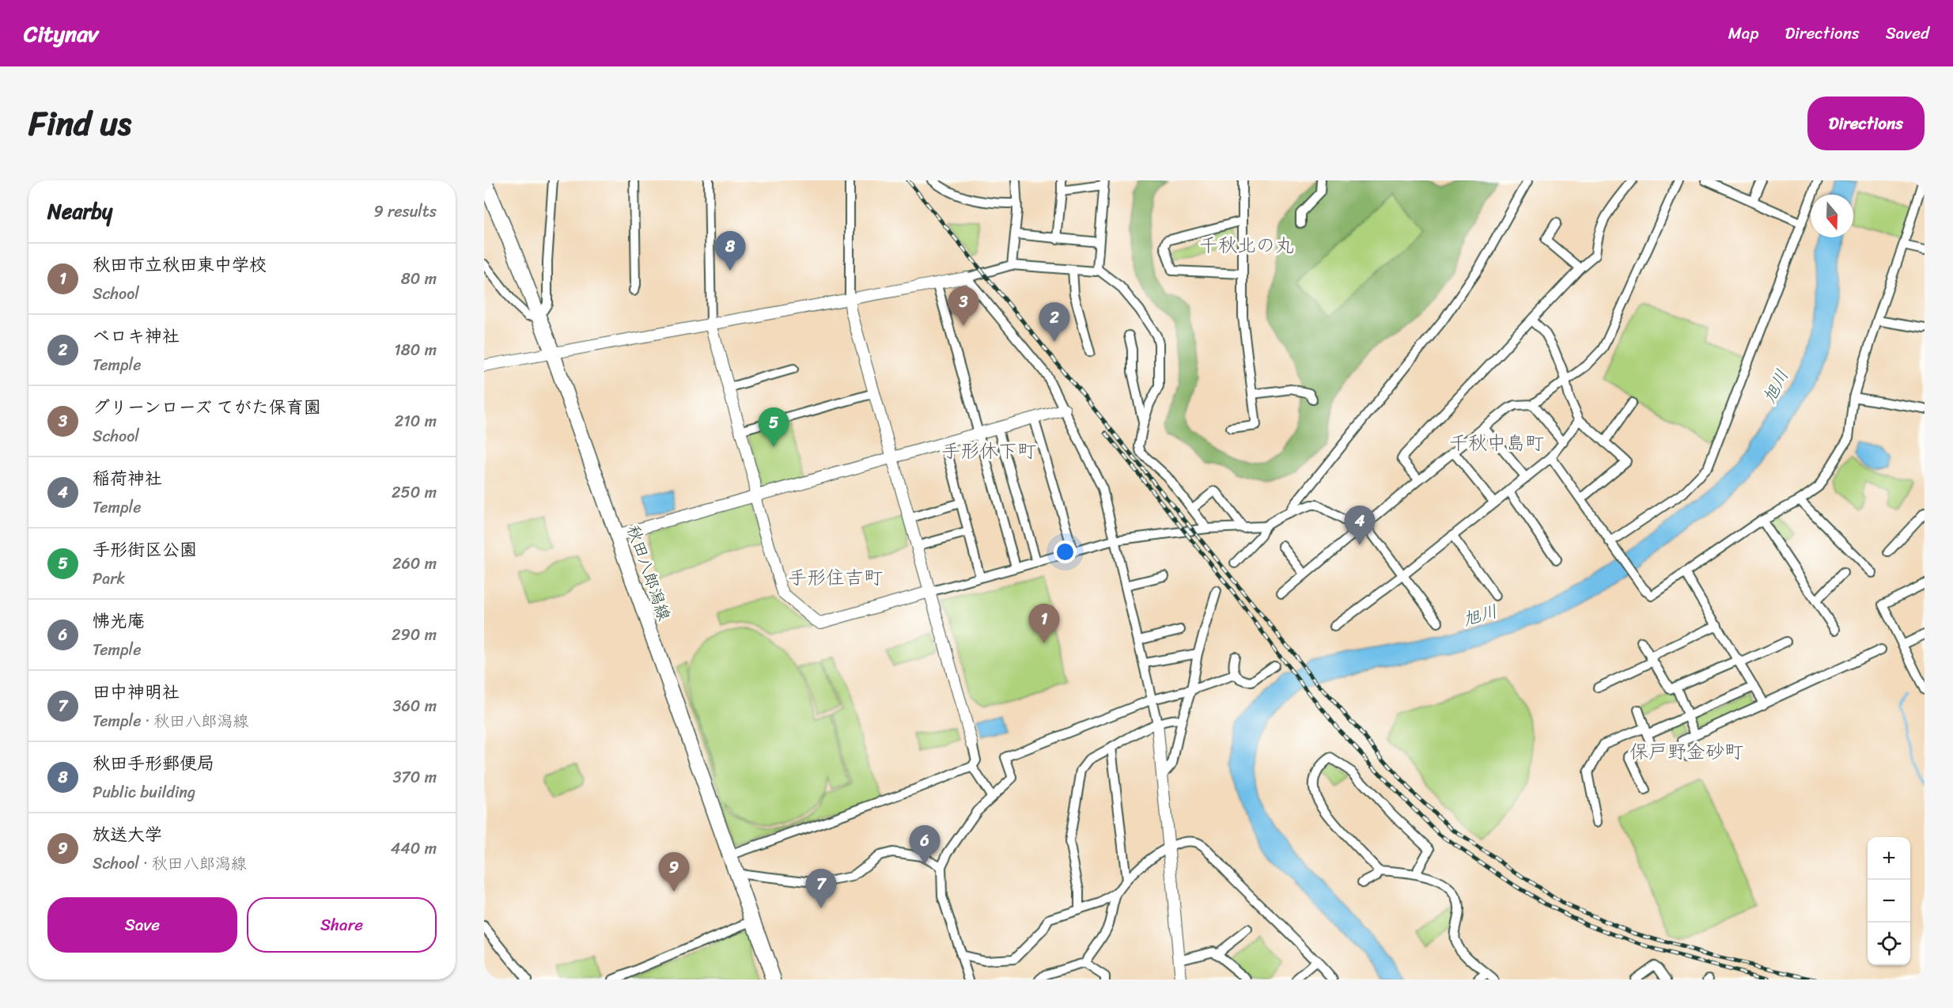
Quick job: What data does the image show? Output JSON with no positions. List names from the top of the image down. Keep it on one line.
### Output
{"streets":{"main road":["秋田八郎潟線"]},"districts":["千秋北の丸","千秋中島町","手形休下町","手形住吉町","保戸野金砂町"],"water":["旭川"],"north":"bottom","page":{"header":"Citynav","nav":["Map","Directions","Saved"],"title":"Find us","buttons":["Directions",["Save","Share"]],"heading":["Nearby","9 results"],"pins":["8","3","2","5","4","1","6","9","7"],"list":[{"mark":"1","name":"秋田市立秋田東中学校","note":"School","value":"80 m"},{"mark":"2","name":"ベロキ神社","note":"Temple","value":"180 m"},{"mark":"3","name":"グリーンローズ てがた保育園","note":"School","value":"210 m"},{"mark":"4","name":"稲荷神社","note":"Temple","value":"250 m"},{"mark":"5","name":"手形街区公園","note":"Park","value":"260 m"},{"mark":"6","name":"怫光庵","note":"Temple","value":"290 m"},{"mark":"7","name":"田中神明社","note":"Temple · 秋田八郎潟線","value":"360 m"},{"mark":"8","name":"秋田手形郵便局","note":"Public building","value":"370 m"},{"mark":"9","name":"放送大学","note":"School · 秋田八郎潟線","value":"440 m"}],"map_buttons":["+","−"]}}
